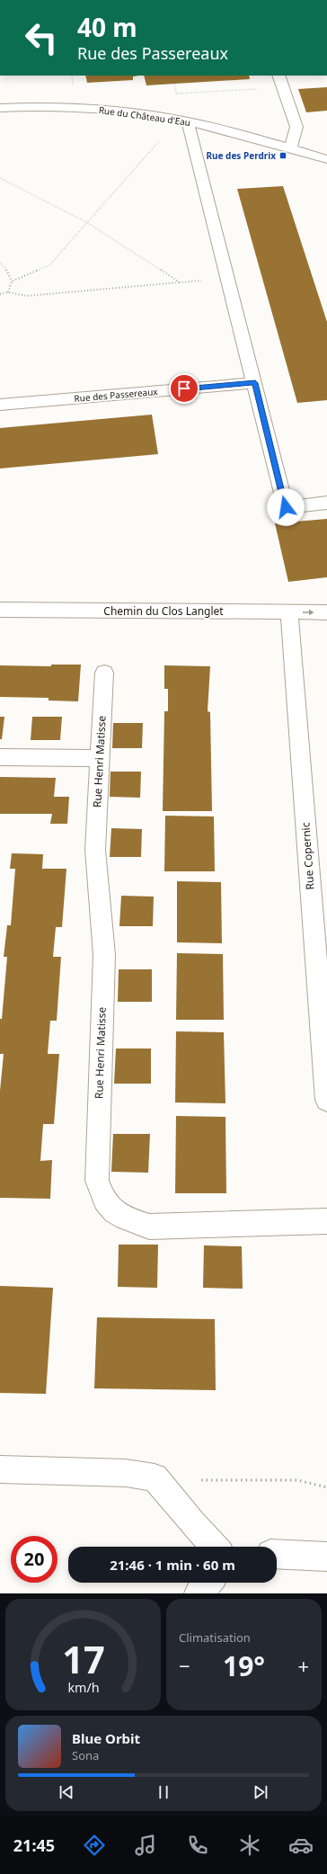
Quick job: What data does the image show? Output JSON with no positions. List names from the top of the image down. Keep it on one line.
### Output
{"streets":{"street":["Rue du Château d'Eau","Rue des Passereaux","Chemin du Clos Langlet","Rue Henri Matisse","Rue Copernic"]},"crossings":[["Chemin du Clos Langlet","Rue Copernic"]],"places":{"transit":["Rue des Perdrix"]},"page":{"turn":["40 m","Rue des Passereaux"],"limit":"20","trip":"21:46 · 1 min · 60 m","tile":"Climatisation","heat":["−","19°","+"],"song":["Blue Orbit","Sona"],"tabs":"21:45","gauge":["17","km/h"]}}
